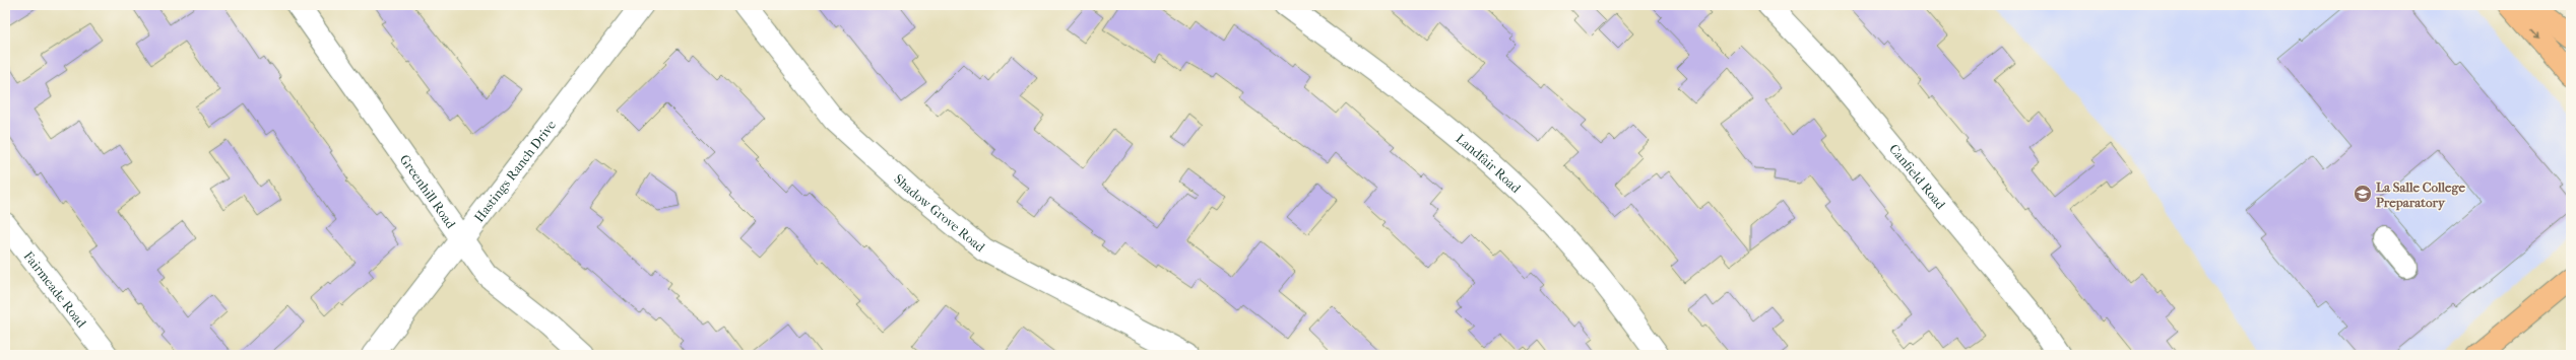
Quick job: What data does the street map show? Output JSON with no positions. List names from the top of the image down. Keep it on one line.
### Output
{"streets":{"street":["Landfair Road","Hastings Ranch Drive","Canfield Road","Greenhill Road","Shadow Grove Road","Fairmeade Road"]},"crossings":[["Hastings Ranch Drive","Greenhill Road"]],"places":{"school or university":["La Salle College Preparatory"]}}
